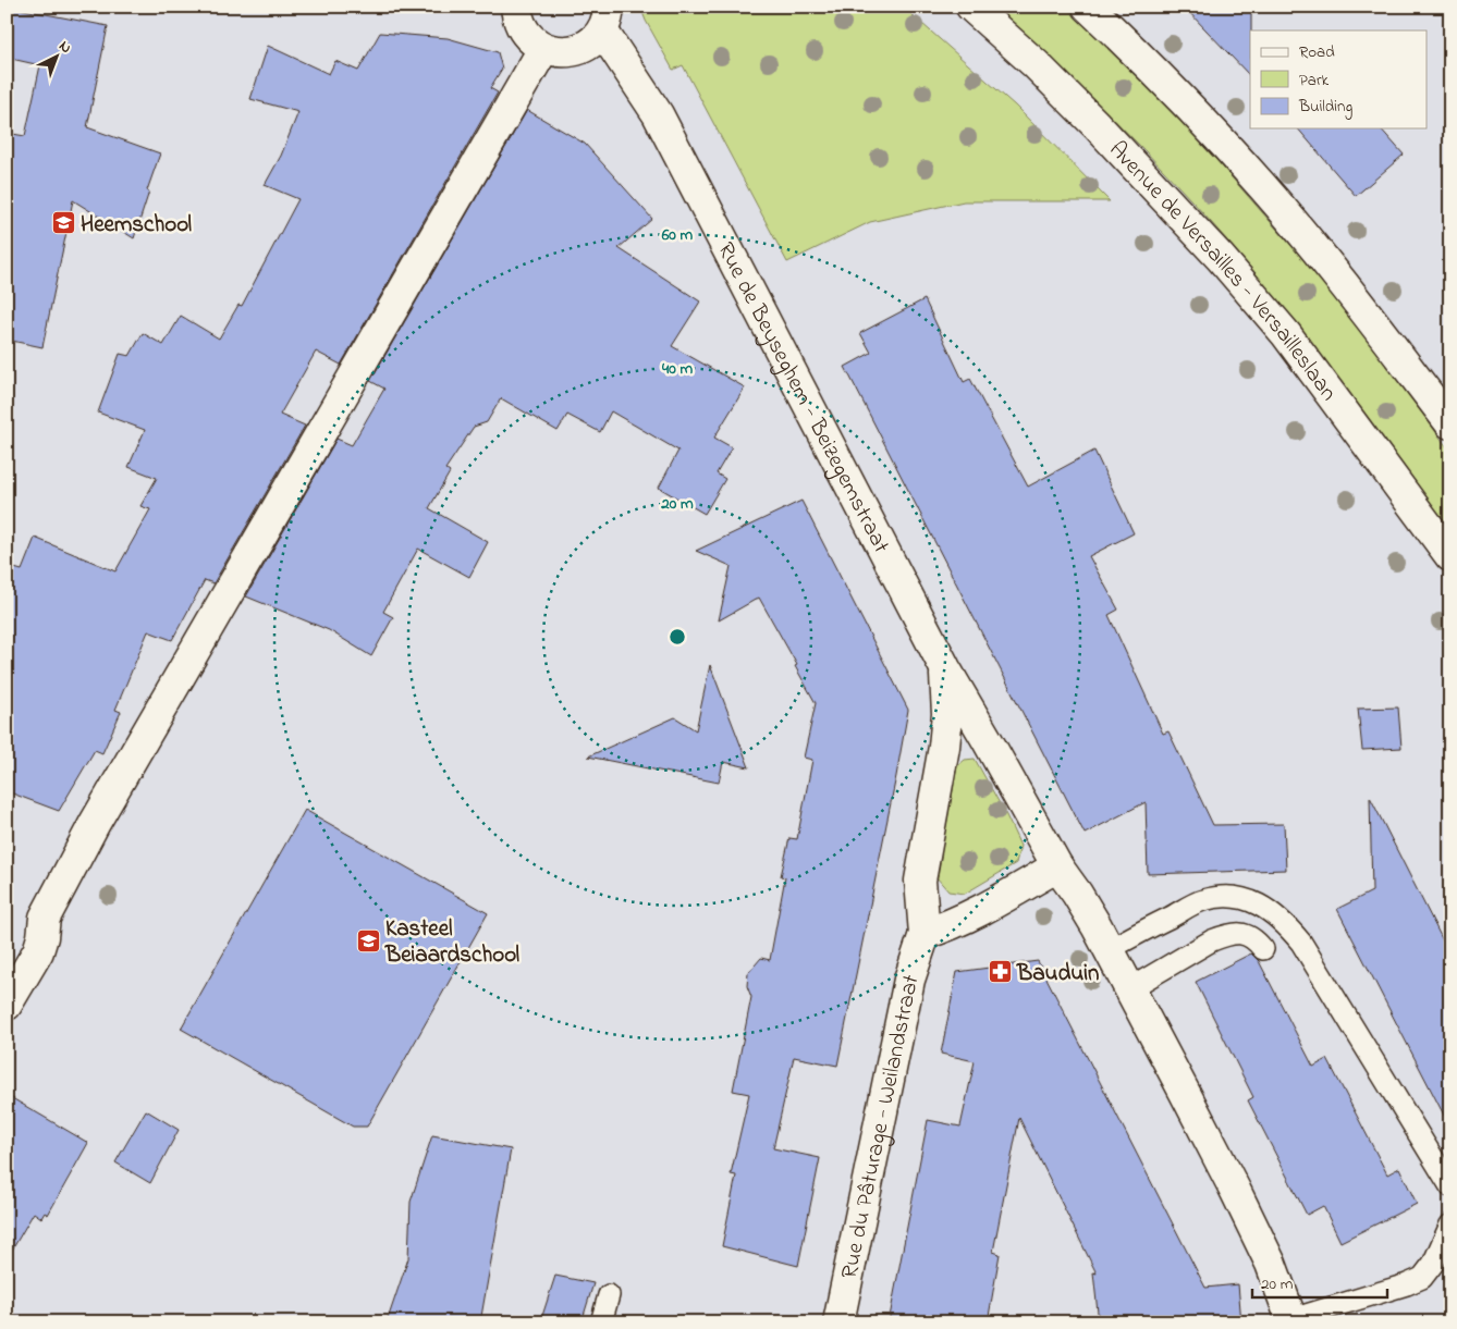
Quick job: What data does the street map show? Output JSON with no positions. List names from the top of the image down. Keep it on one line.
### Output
{"streets":{"street":["Avenue de Versailles - Versailleslaan","Rue de Beyseghem - Beizegemstraat","Rue du Pâturage - Weilandstraat"]},"crossings":[["Rue de Beyseghem - Beizegemstraat","Rue du Pâturage - Weilandstraat"]],"places":{"school or university":["Heemschool","Kasteel Beiaardschool"],"pharmacy":["Bauduin"]},"legend":["Road","Park","Building"],"scale_bar":"20 m","north":"top right","rings":["60 m","40 m","20 m"]}
